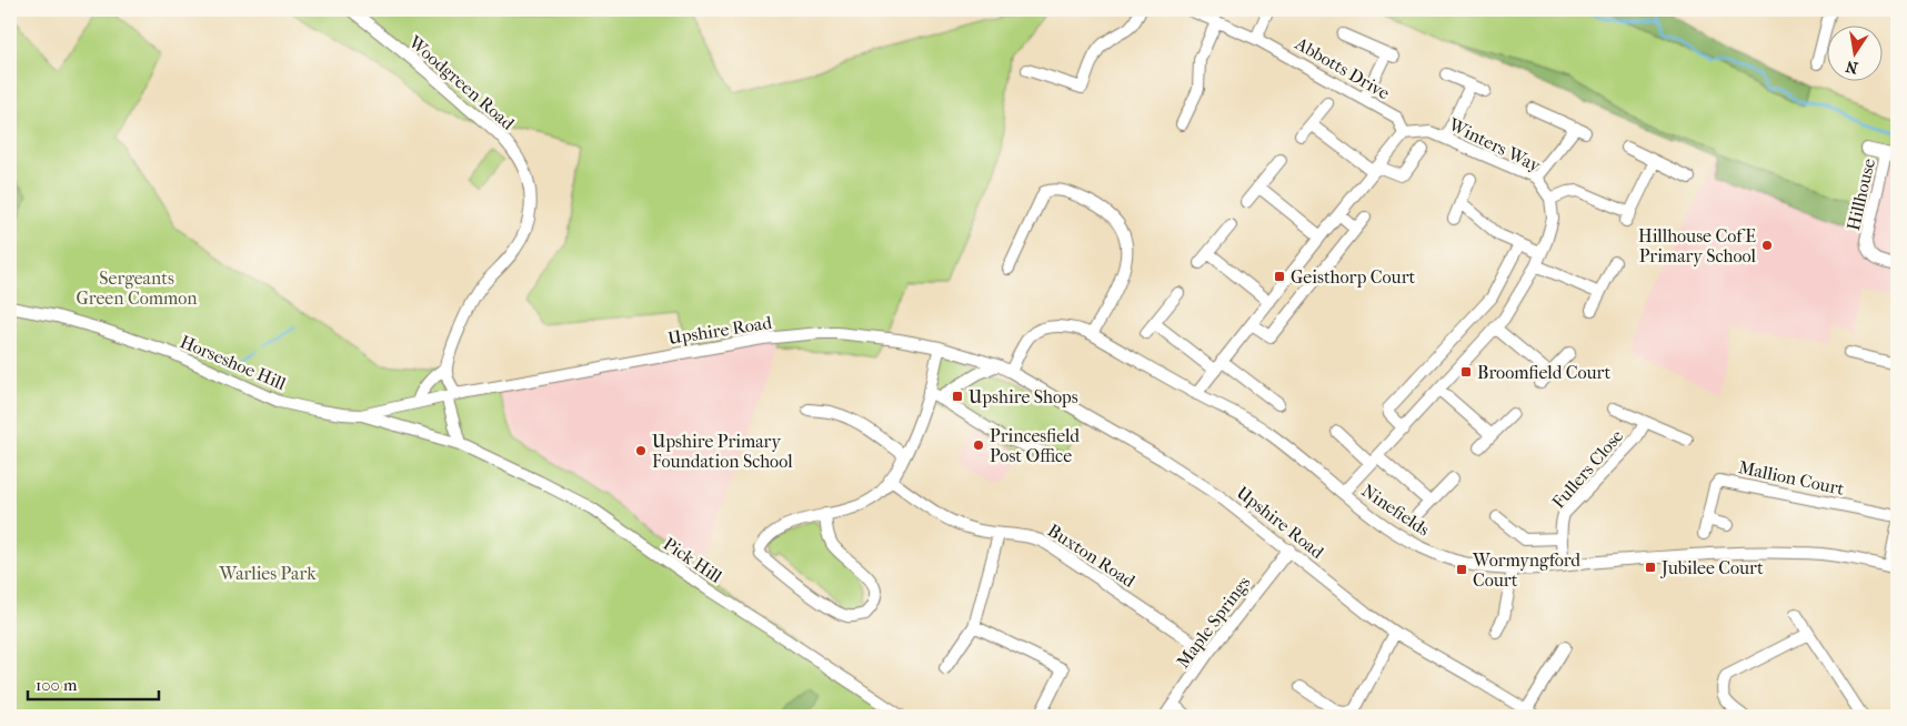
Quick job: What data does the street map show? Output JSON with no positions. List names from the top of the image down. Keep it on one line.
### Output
{"streets":{"street":["Abbotts Drive","Woodgreen Road","Winters Way","Hillhouse","Upshire Road","Horseshoe Hill","Fullers Close","Mallion Court","Ninefields","Buxton Road","Pick Hill","Maple Springs"]},"crossings":[["Abbotts Drive","Winters Way"],["Woodgreen Road","Horseshoe Hill"],["Upshire Road","Horseshoe Hill"],["Upshire Road","Ninefields"],["Upshire Road","Maple Springs"],["Horseshoe Hill","Pick Hill"],["Fullers Close","Ninefields"],["Buxton Road","Maple Springs"]],"parks":["Sergeants Green Common","Warlies Park"],"places":{"other":["Hillhouse CofE Primary School","Princesfield Post Office","Upshire Primary Foundation School"],"transit":["Geisthorp Court","Broomfield Court","Upshire Shops","Jubilee Court","Wormyngford Court"]},"scale_bar":"100 m","north":"bottom"}
